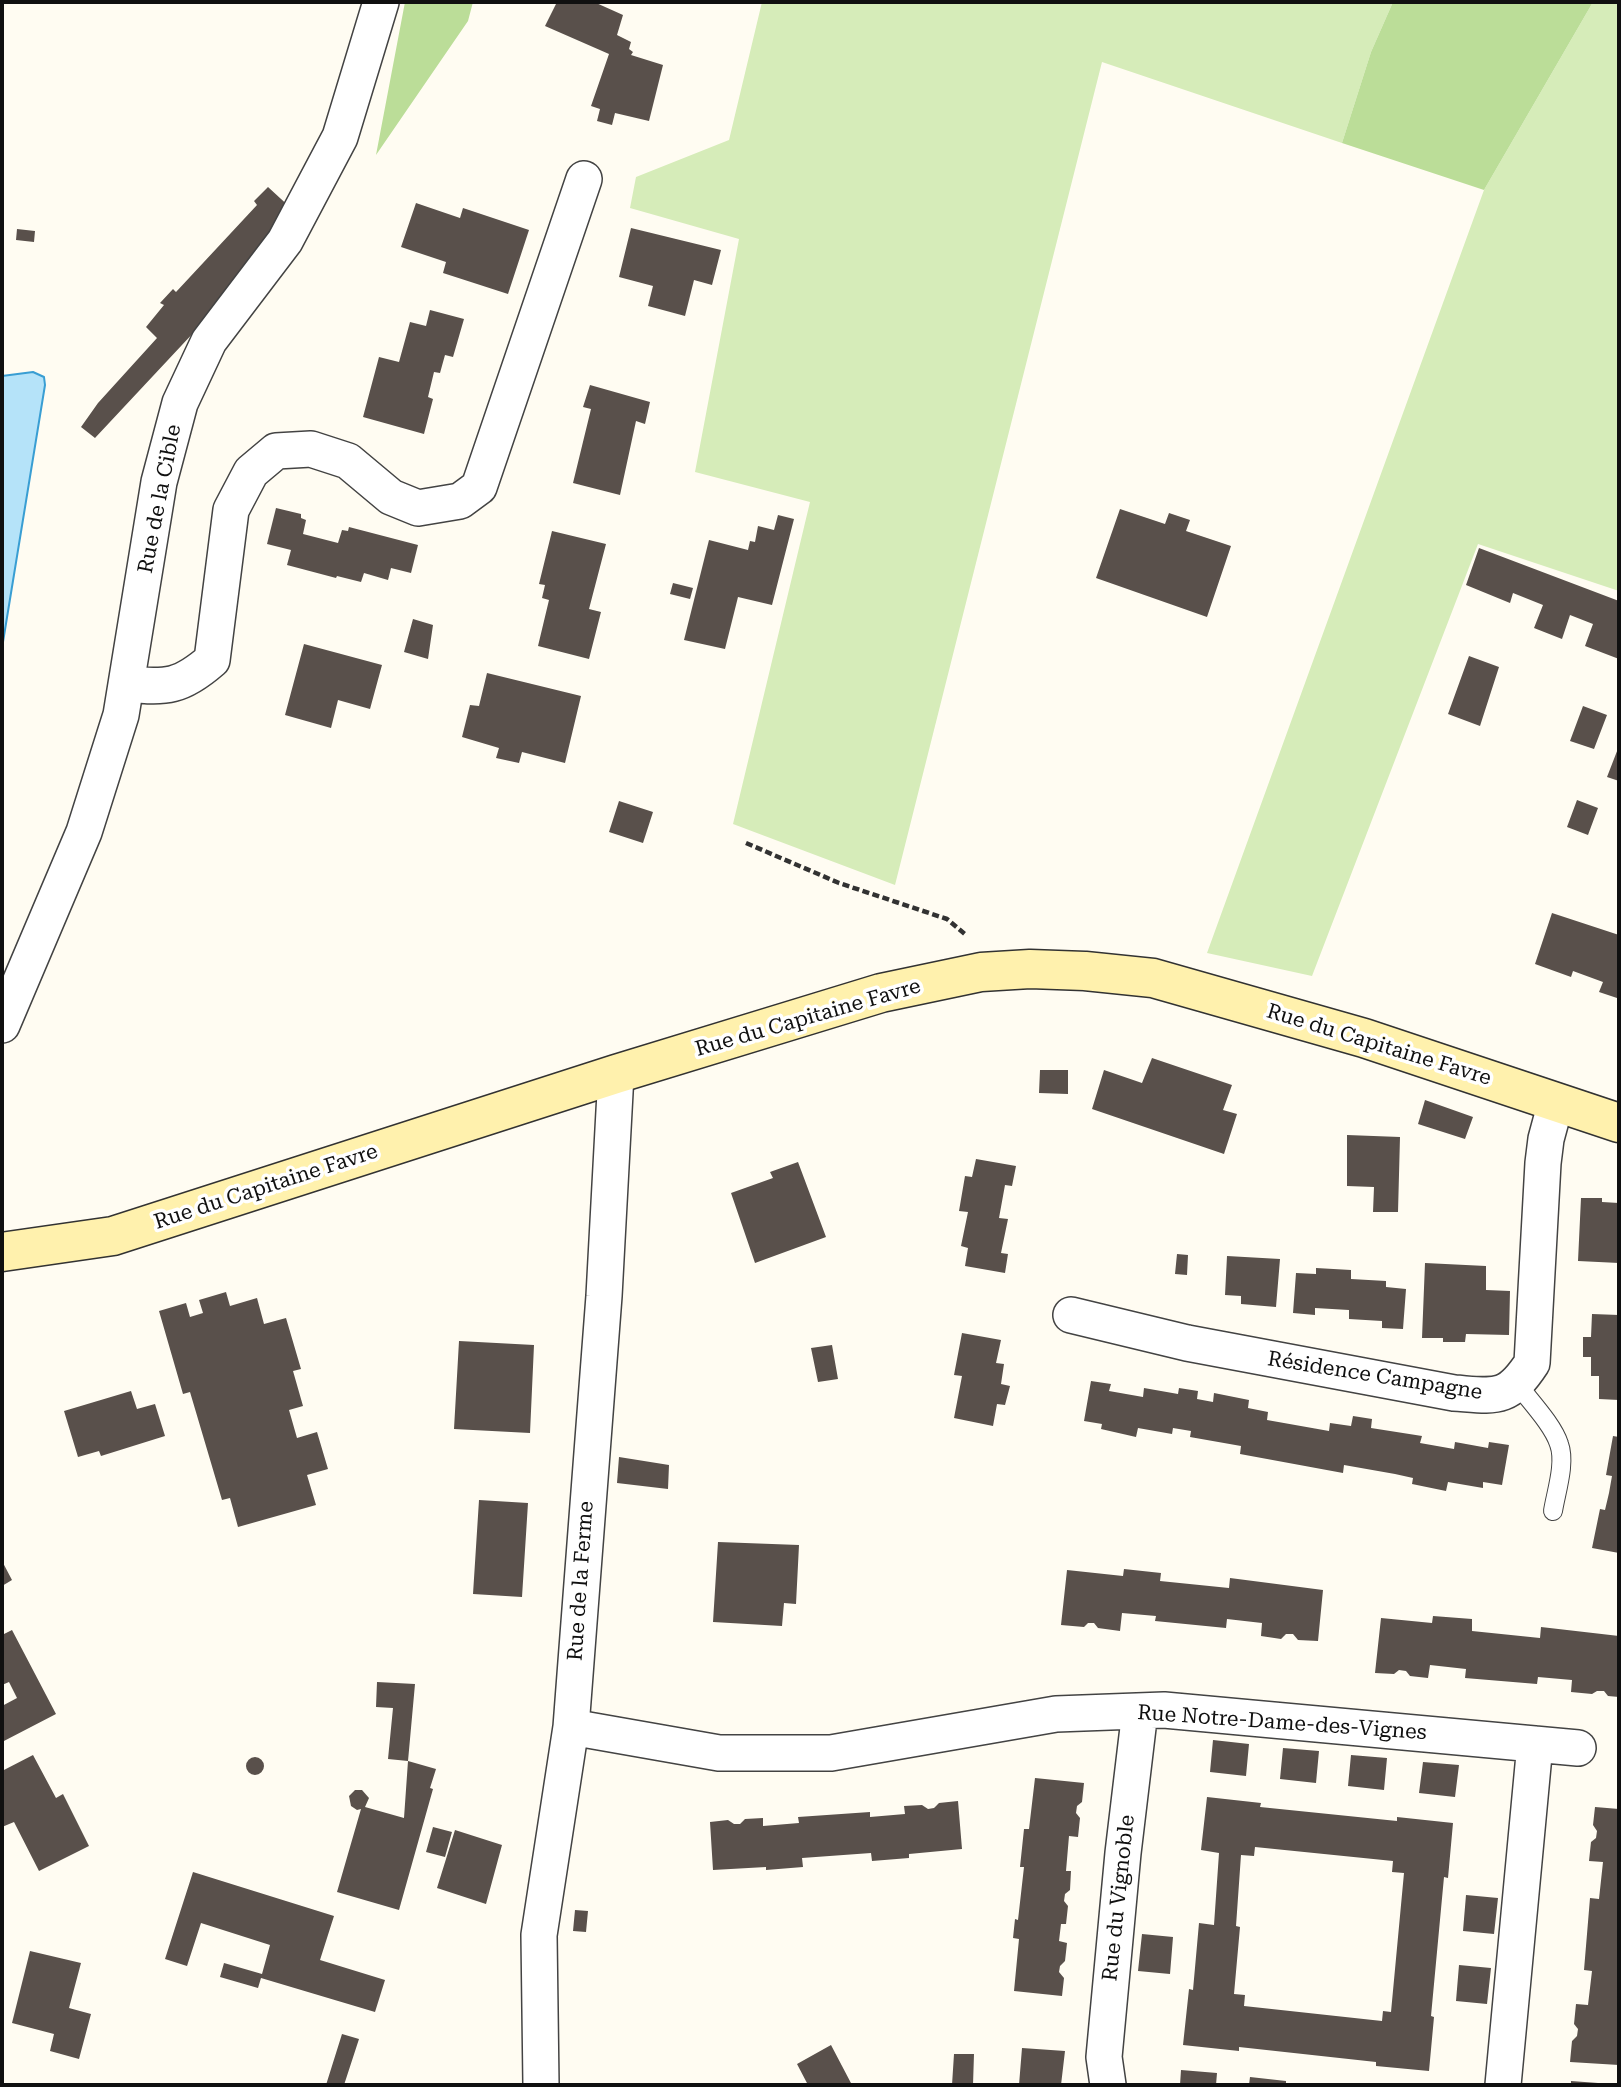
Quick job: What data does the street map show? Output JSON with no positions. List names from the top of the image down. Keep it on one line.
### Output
{"streets":{"street":["Rue de la Cible","Rue du Capitaine Favre","Résidence Campagne","Rue de la Ferme","Rue Notre-Dame-des-Vignes","Rue du Vignoble"]},"crossings":[["Rue du Capitaine Favre","Rue de la Ferme"],["Rue de la Ferme","Rue Notre-Dame-des-Vignes"],["Rue Notre-Dame-des-Vignes","Rue du Vignoble"]]}
